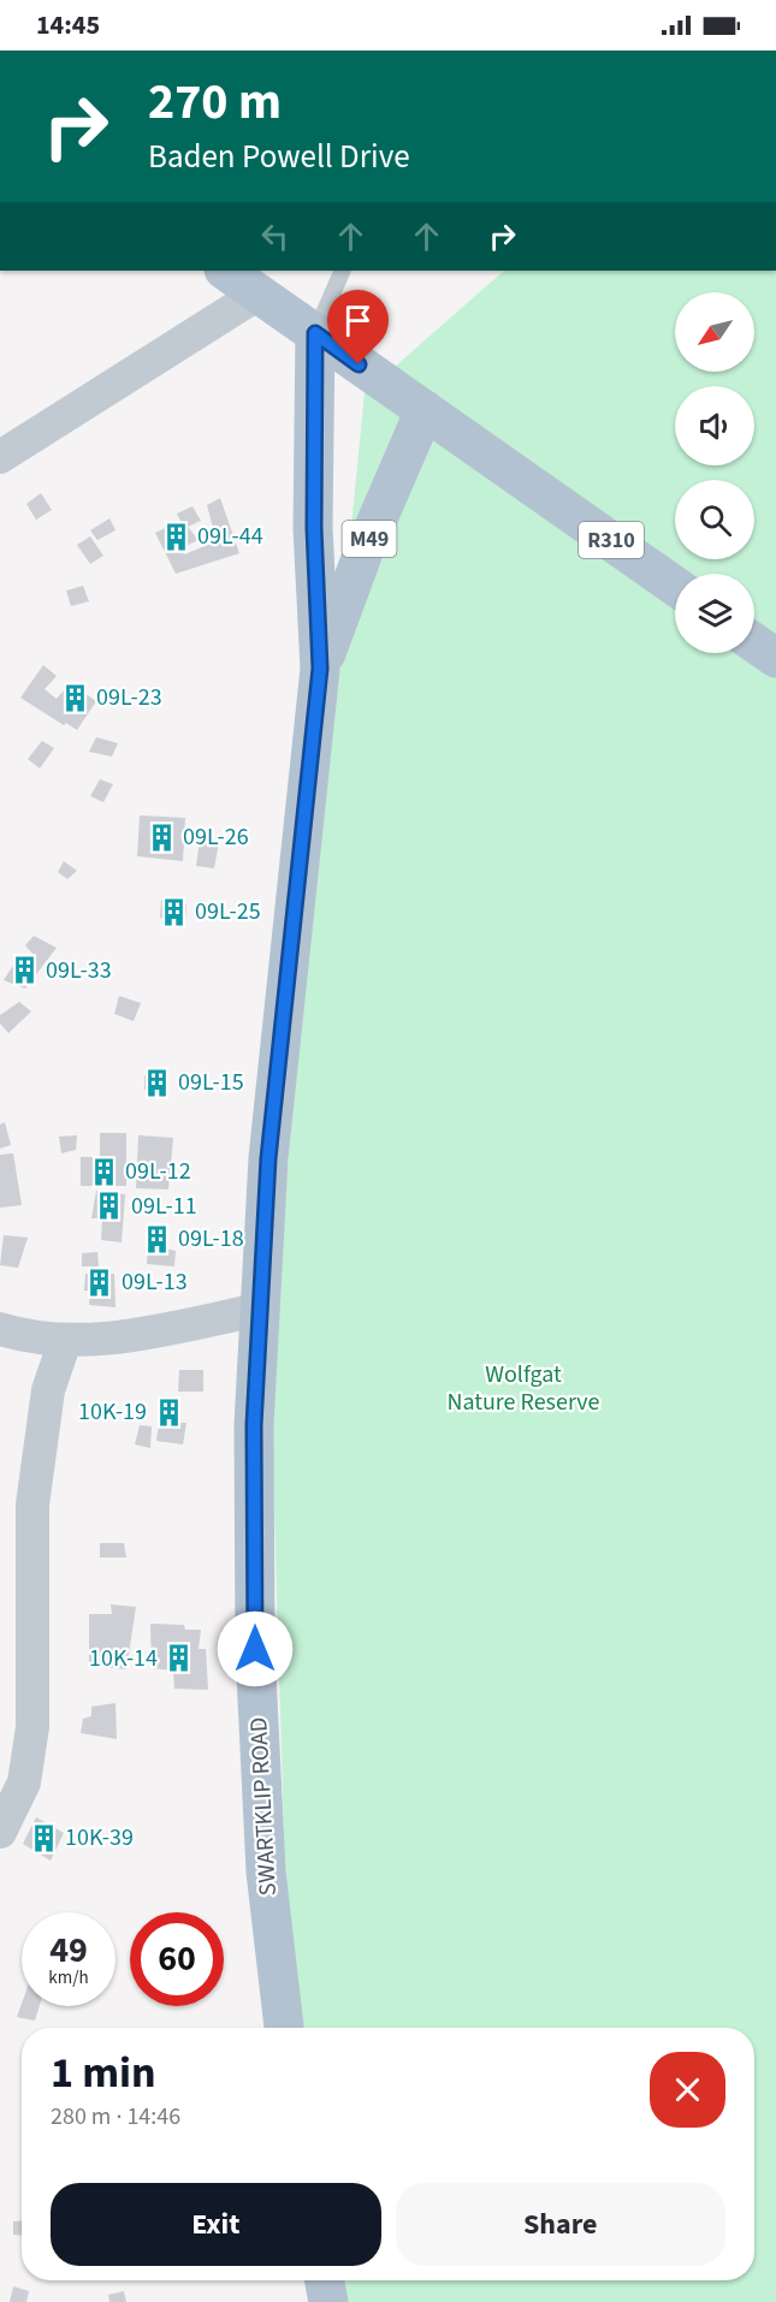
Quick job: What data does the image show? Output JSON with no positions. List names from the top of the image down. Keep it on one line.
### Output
{"streets":{"main road":["M49","R310","SWARTKLIP ROAD"]},"crossings":[["R310","SWARTKLIP ROAD"]],"parks":["Wolfgat Nature Reserve"],"places":{"building":["09L-44","09L-23","09L-26","09L-25","09L-33","09L-15","09L-12","09L-11","09L-18","09L-13","10K-19","10K-14","10K-39"]},"north":"bottom left","page":{"status":"14:45","turn":["270 m","Baden Powell Drive"],"speed":"49 km/h","limit":"60","heading":["1 min","280 m · 14:46"],"buttons":["Exit","Share"]}}
